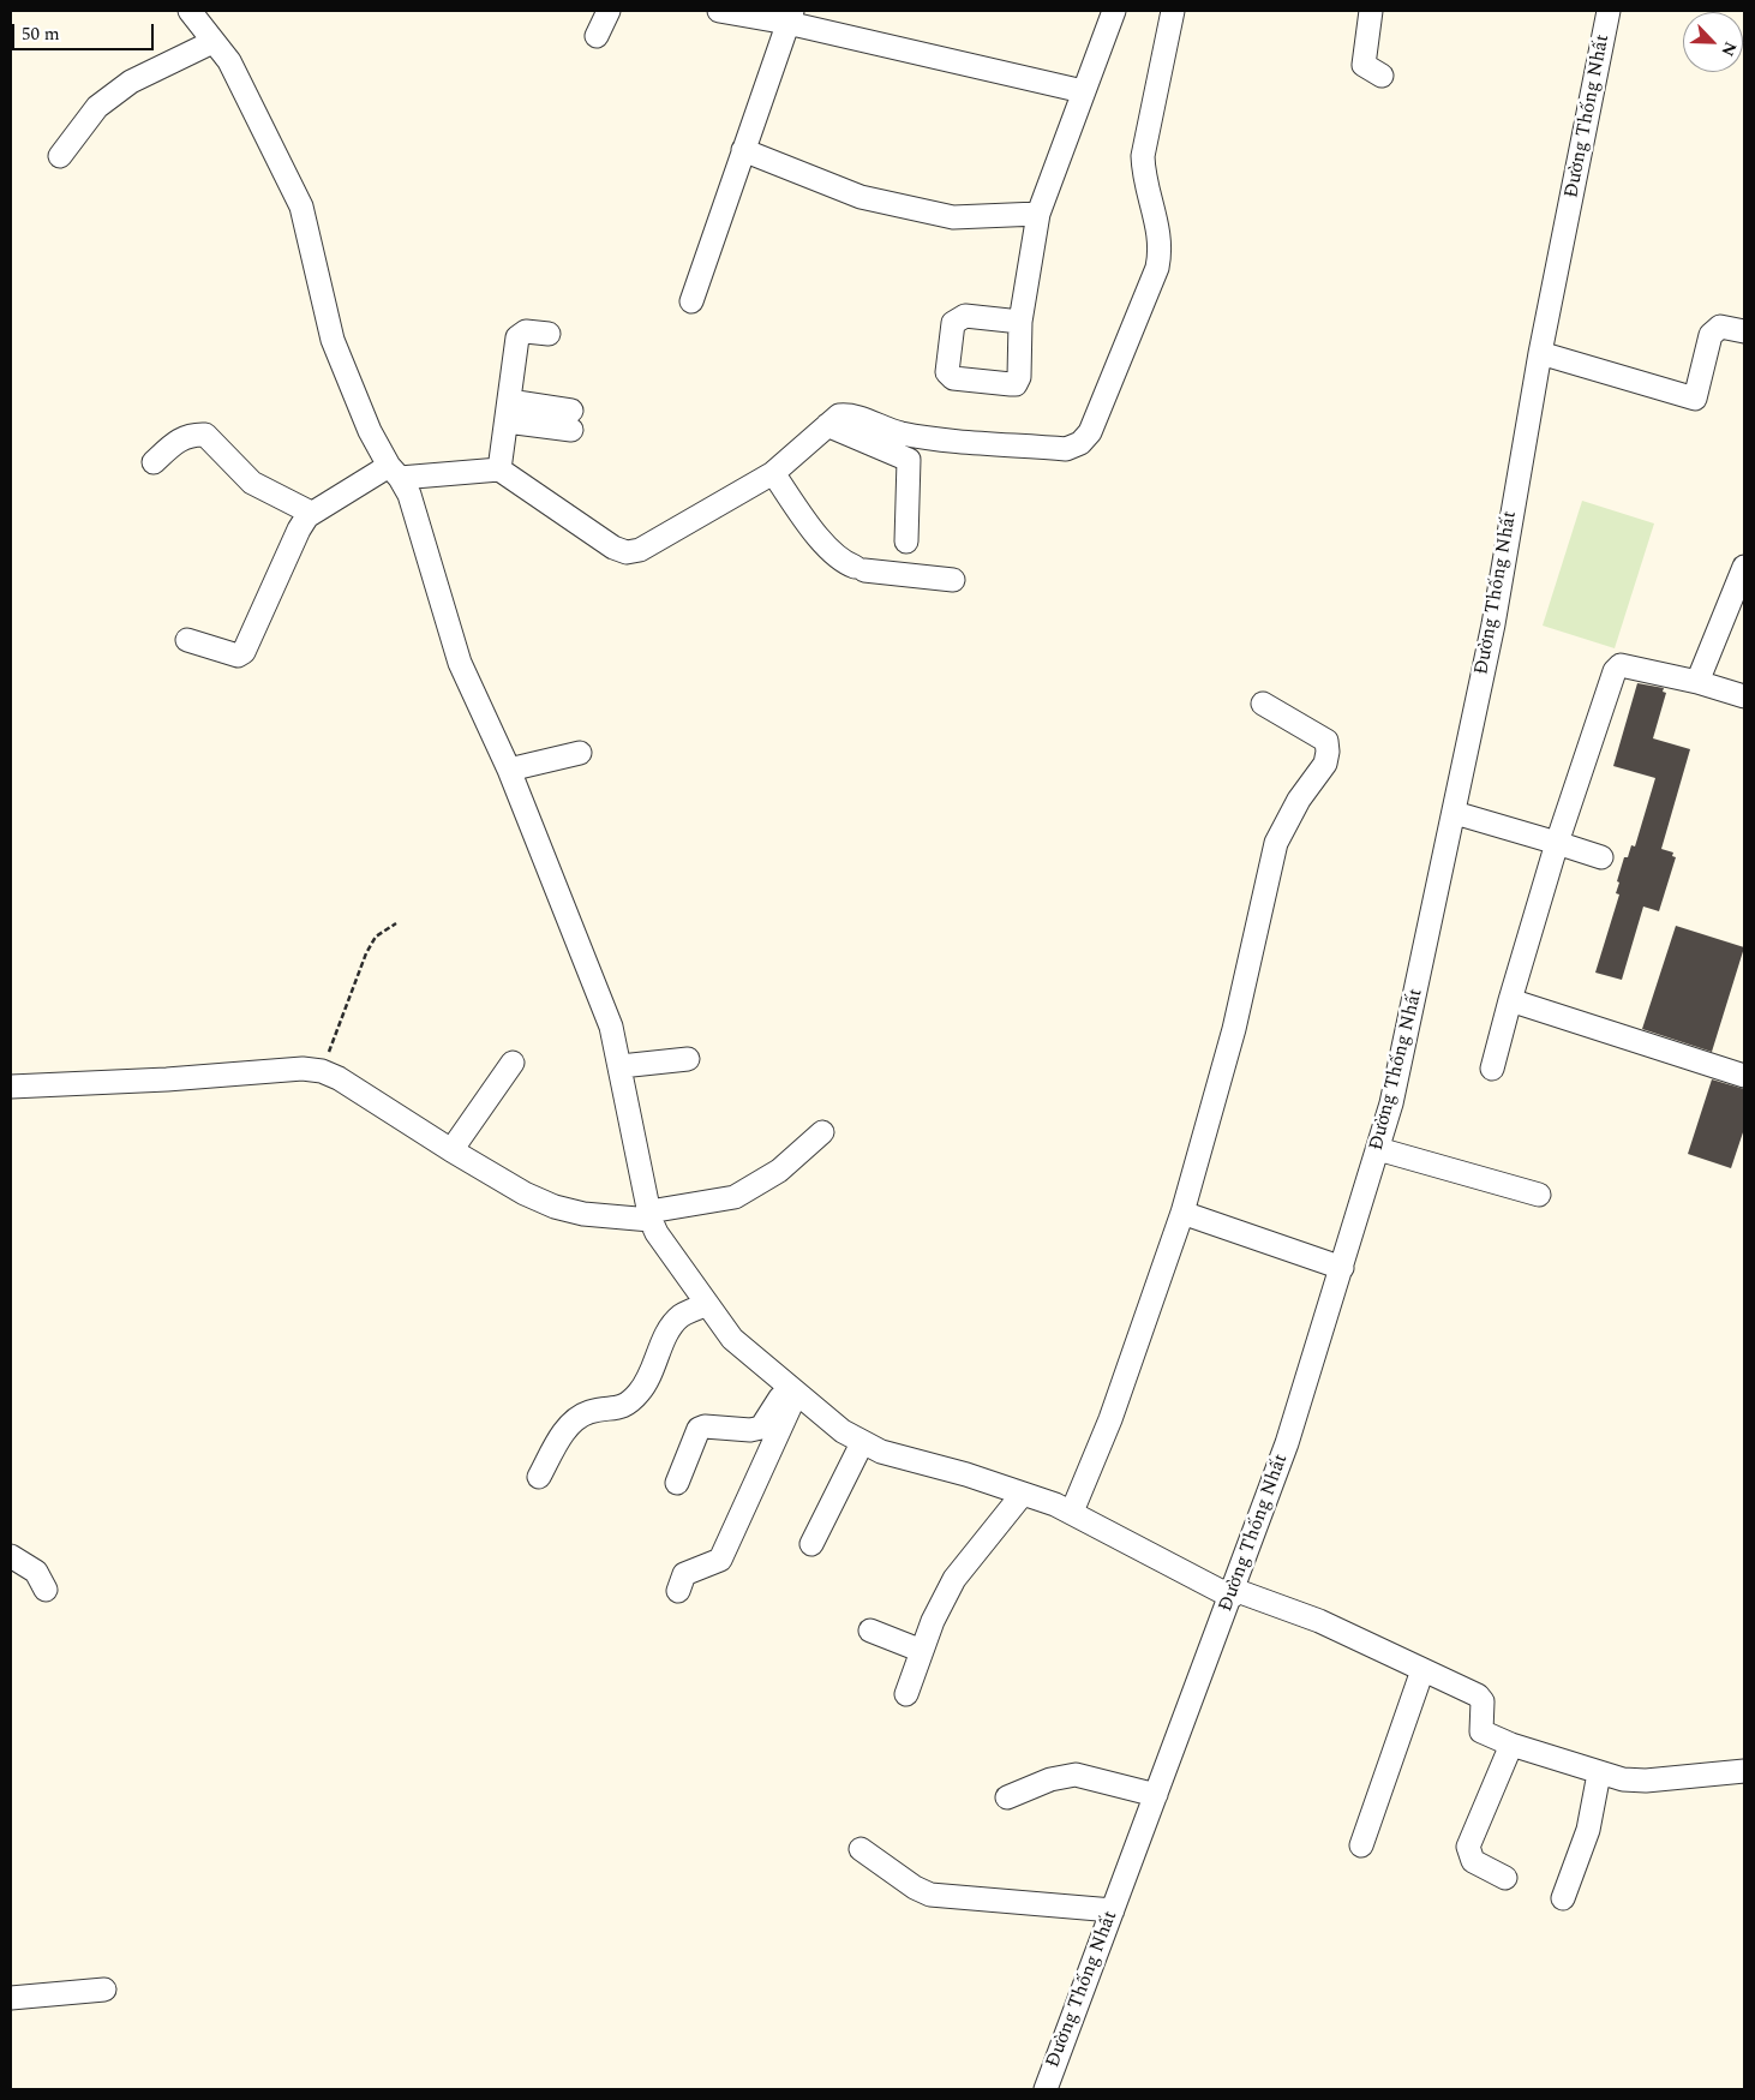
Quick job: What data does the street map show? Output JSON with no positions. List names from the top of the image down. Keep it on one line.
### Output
{"streets":{"street":["Đường Thống Nhất"]},"scale_bar":"50 m","north":"bottom right"}
